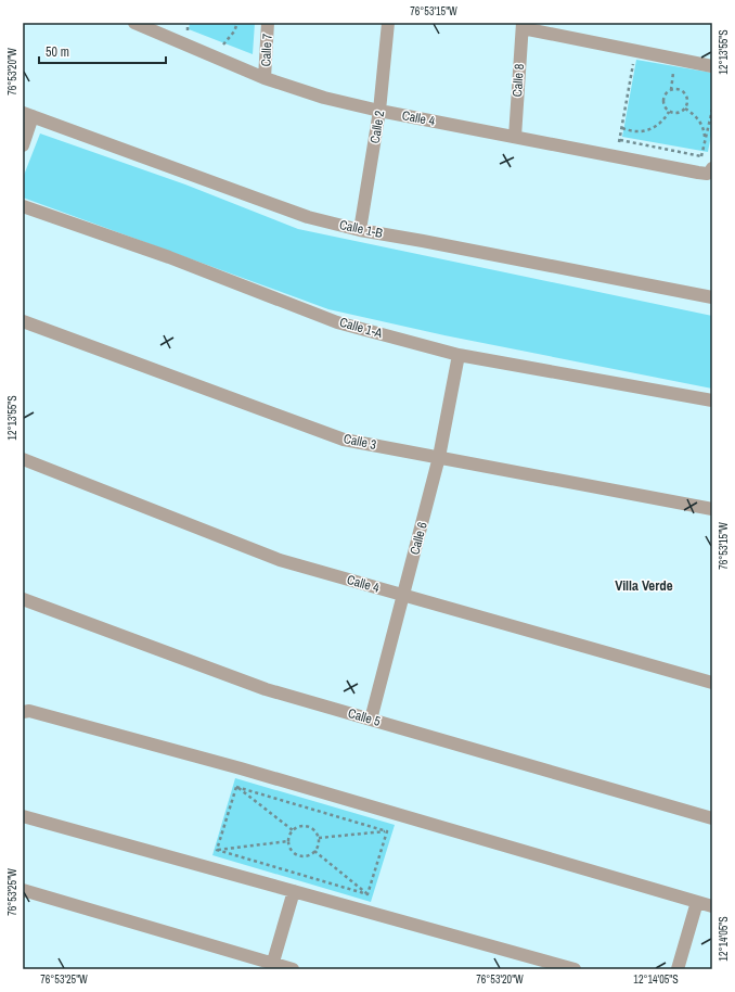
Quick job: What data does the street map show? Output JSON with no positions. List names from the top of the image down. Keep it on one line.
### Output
{"streets":{"street":["Calle 7","Calle 8","Calle 4","Calle 2","Calle 1-B","Calle 1-A","Calle 3","Calle 6","Calle 5"]},"crossings":[["Calle 7","Calle 4"],["Calle 8","Calle 4"],["Calle 4","Calle 2"],["Calle 4","Calle 6"],["Calle 2","Calle 1-B"],["Calle 1-A","Calle 6"],["Calle 3","Calle 6"],["Calle 6","Calle 5"]],"districts":["Villa Verde"],"scale_bar":"50 m","coordinates":["76°53'15\"W","12°13'55\"S","76°53'20\"W","76°53'25\"W","12°14'05\"S"]}
